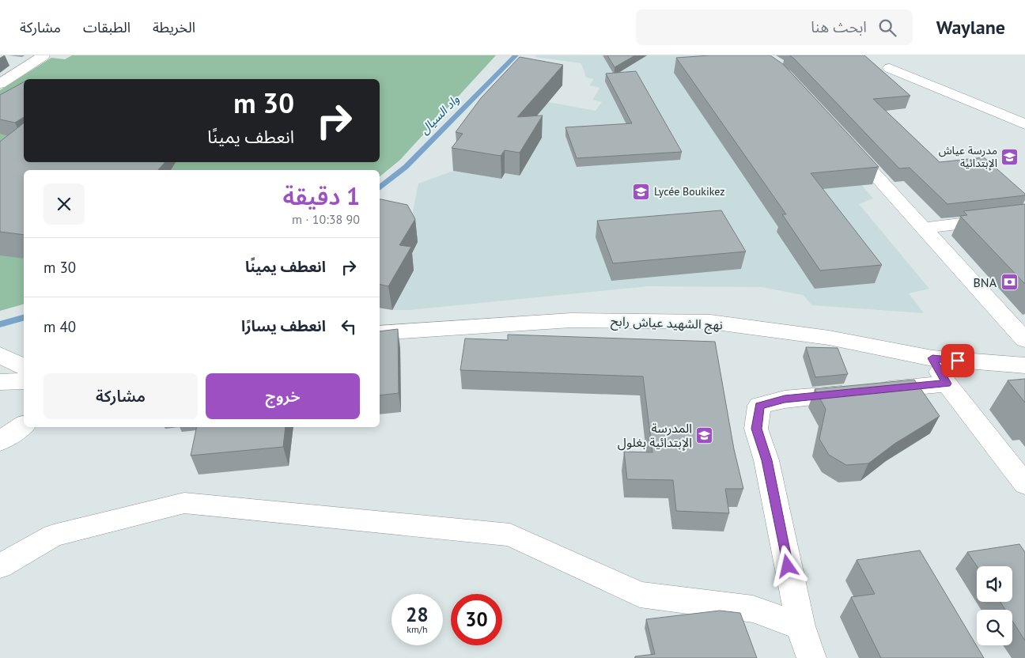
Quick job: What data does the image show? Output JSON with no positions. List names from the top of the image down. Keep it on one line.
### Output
{"streets":{"street":["نهج الشهيد عياش رابح"]},"water":["واد السيال"],"places":{"school or university":["مدرسة عياش الإبتدائية","Lycée Boukikez","المدرسة الإبتدائية بغلول"],"bank":["BNA"]},"page":{"header":"Waylane","search":"ابحث هنا","nav":["الخريطة","الطبقات","مشاركة"],"turn":["30 m","انعطف يمينًا"],"heading":["1 دقيقة","90 m · 10:38"],"list":[{"name":"انعطف يمينًا","value":"30 m"},{"name":"انعطف يسارًا","value":"40 m"}],"buttons":["خروج","مشاركة"],"speed":"28 km/h","limit":"30"}}
